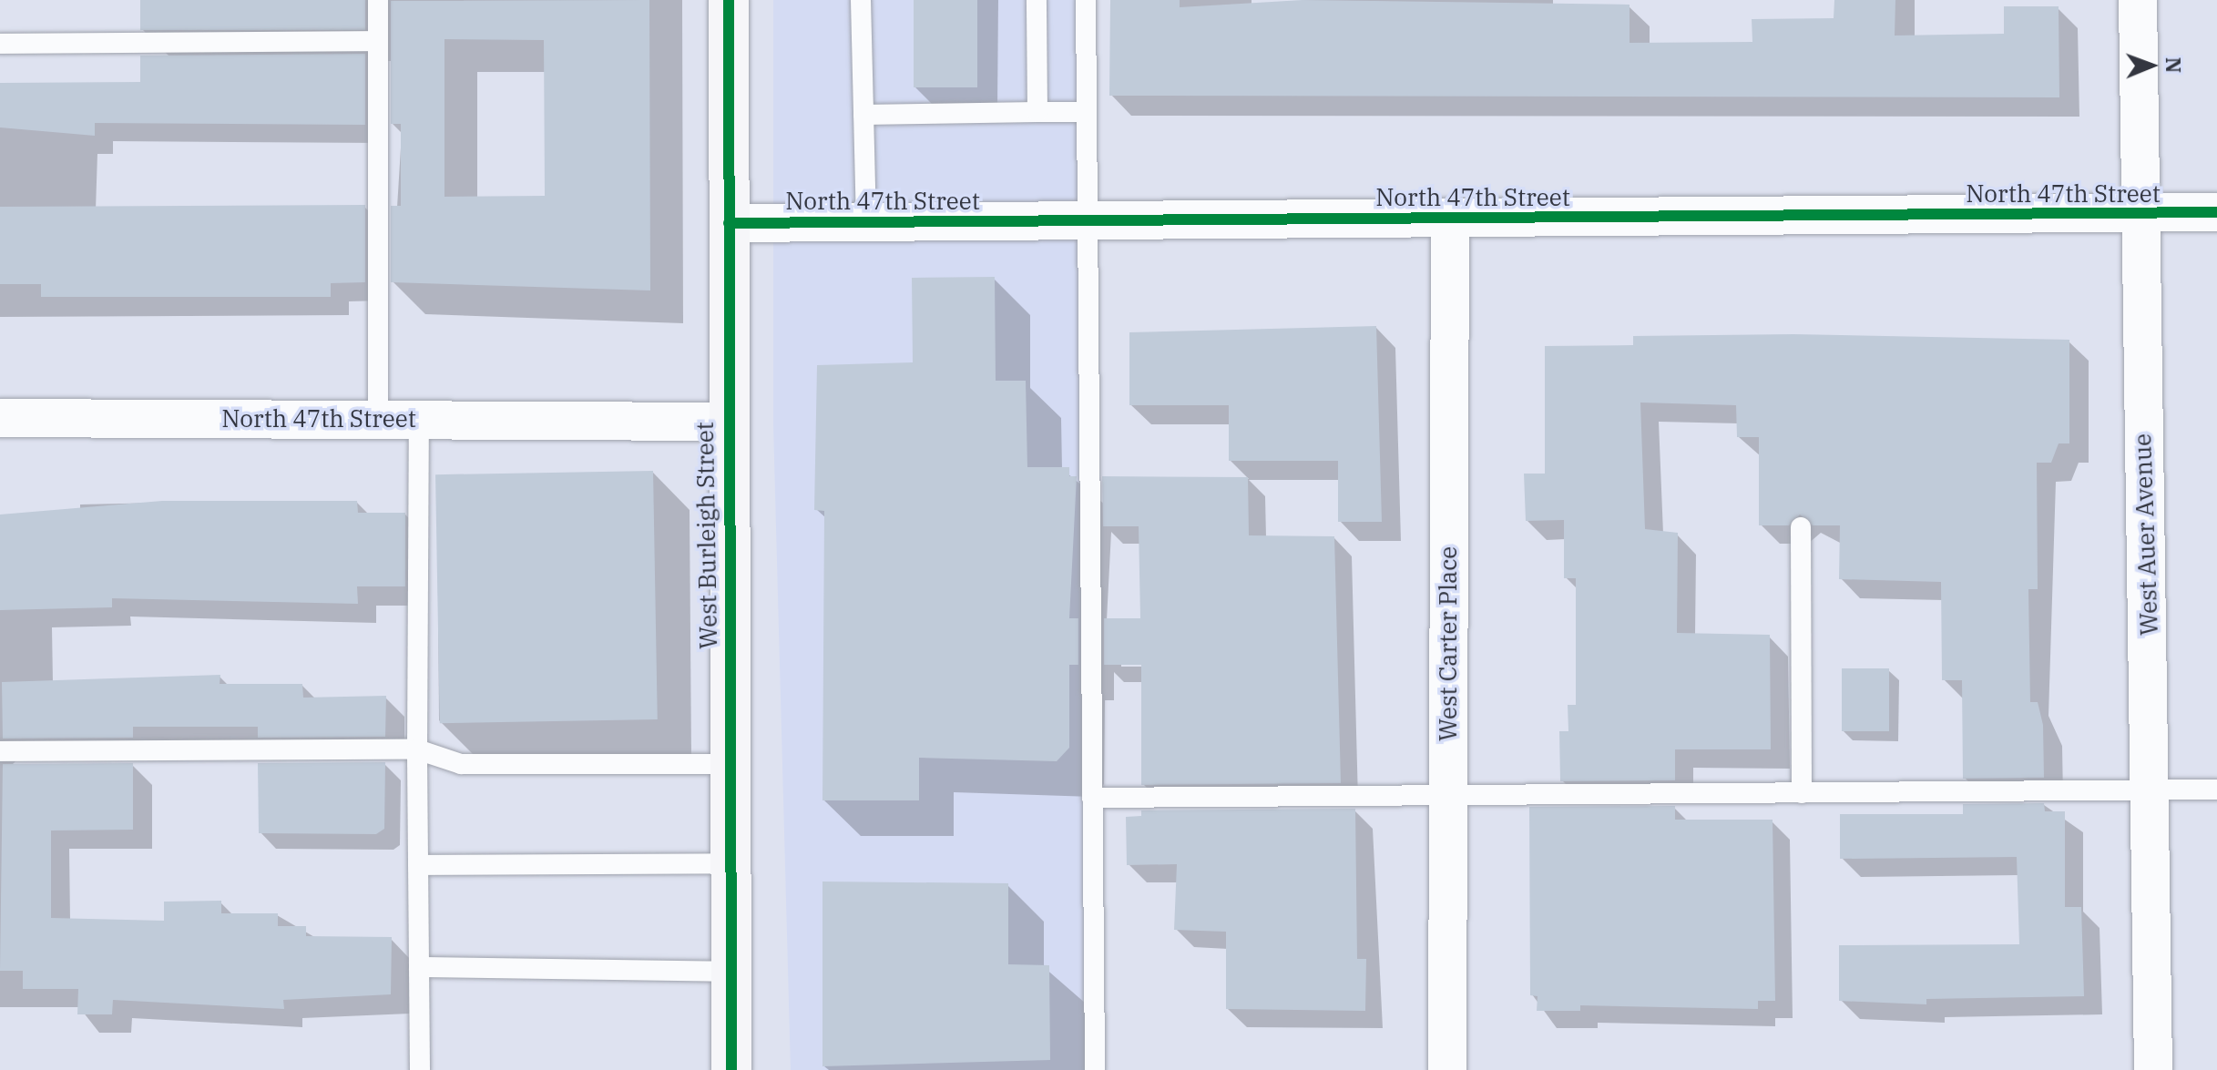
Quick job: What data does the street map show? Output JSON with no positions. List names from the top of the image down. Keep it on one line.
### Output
{"streets":{"main road":["West Burleigh Street"],"street":["North 47th Street","West Auer Avenue","West Carter Place"]},"crossings":[["North 47th Street","West Auer Avenue"],["North 47th Street","West Burleigh Street"],["North 47th Street","West Carter Place"]],"north":"right"}
